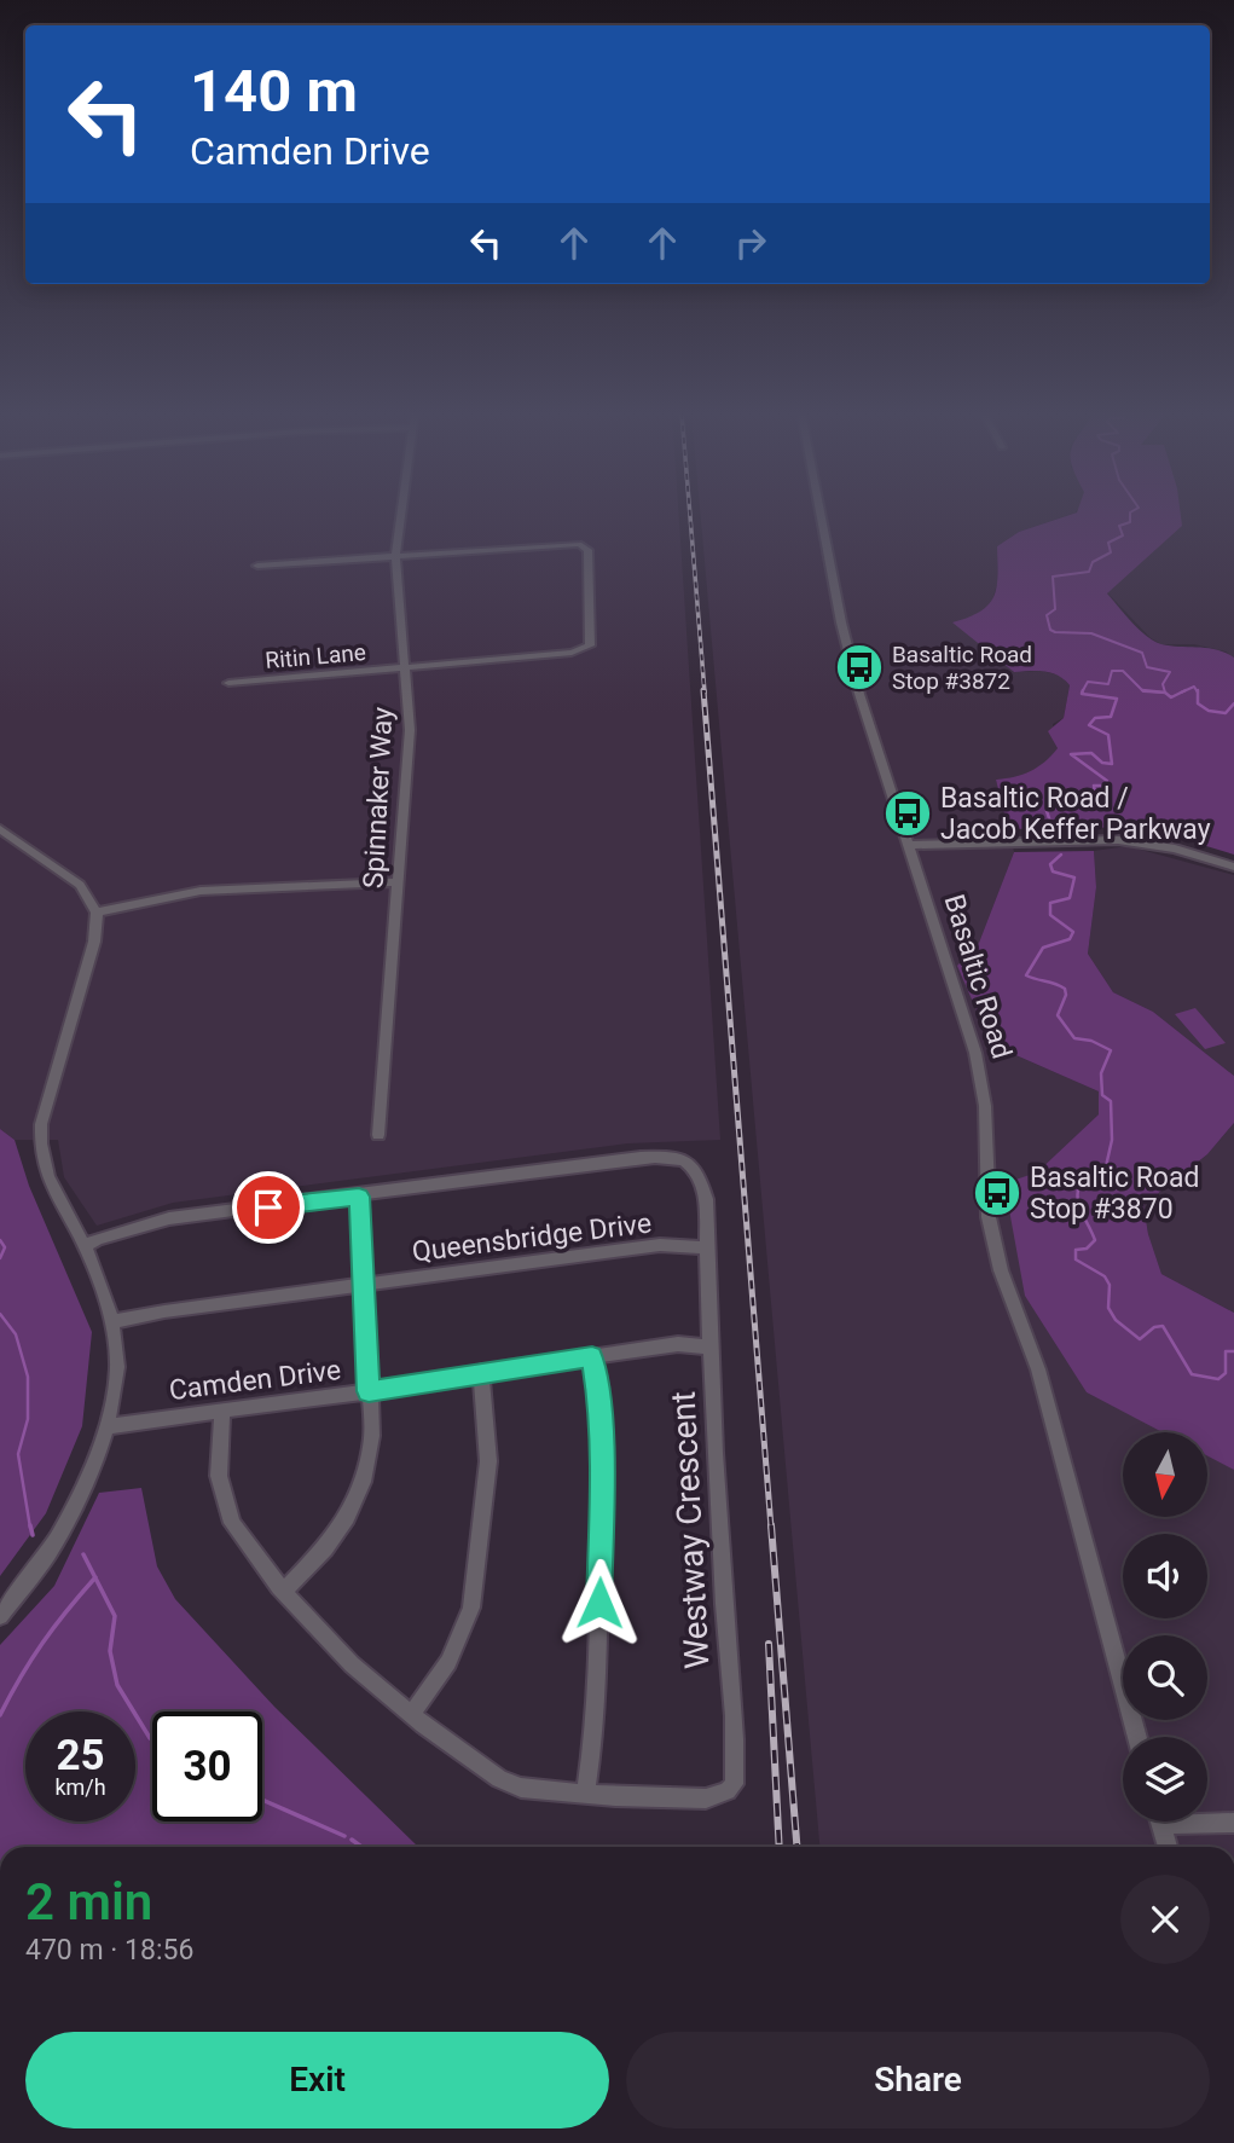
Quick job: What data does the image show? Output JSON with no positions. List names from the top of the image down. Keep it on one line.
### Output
{"streets":{"street":["Ritin Lane","Spinnaker Way","Basaltic Road","Queensbridge Drive","Camden Drive","Westway Crescent"]},"crossings":[["Ritin Lane","Spinnaker Way"],["Queensbridge Drive","Westway Crescent"],["Camden Drive","Westway Crescent"]],"places":{"bus stop":["Basaltic Road Stop #3872","Basaltic Road / Jacob Keffer Parkway","Basaltic Road Stop #3870"]},"north":"bottom","page":{"turn":["140 m","Camden Drive"],"speed":"25 km/h","limit":"30","heading":["2 min","470 m · 18:56"],"buttons":["Exit","Share"]}}
